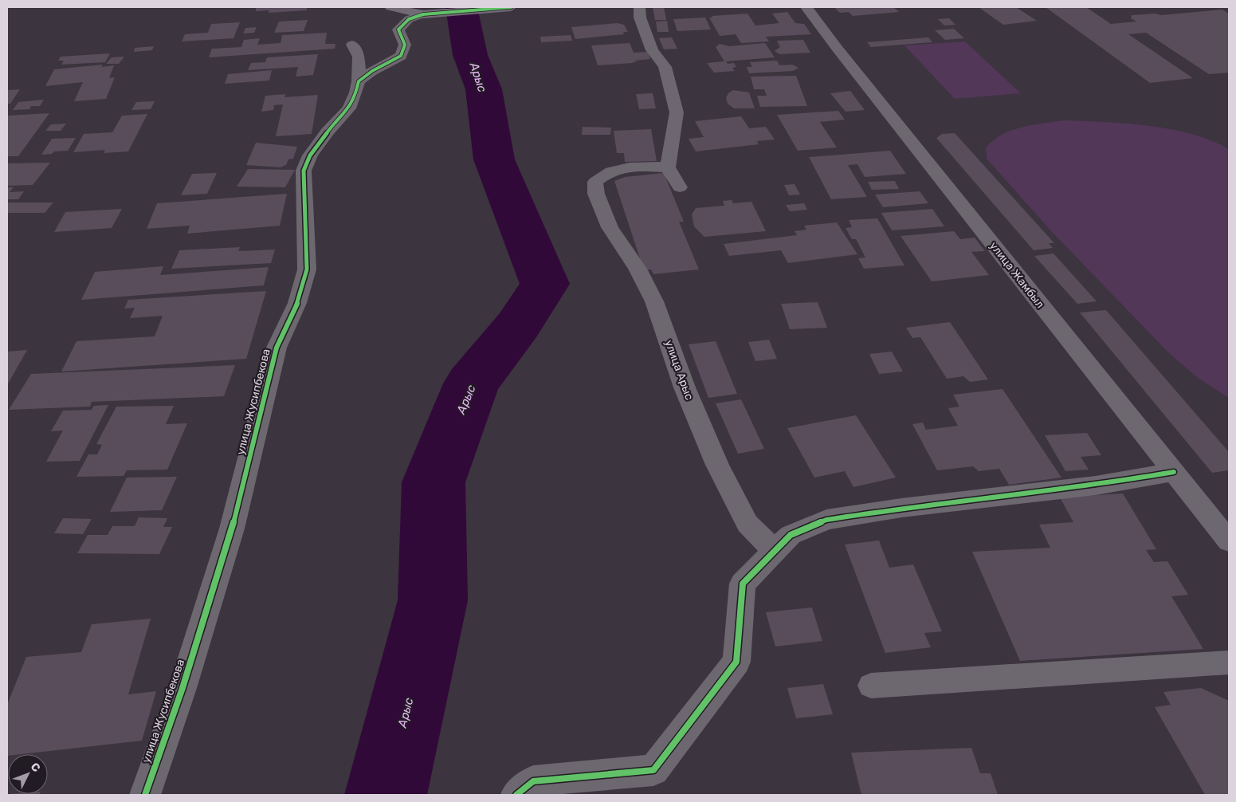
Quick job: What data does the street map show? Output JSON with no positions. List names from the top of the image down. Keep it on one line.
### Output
{"streets":{"street":["улица Жамбыл","улица Арыс","улица Жусипбекова"]},"water":["Арыс"],"north":"top right"}
